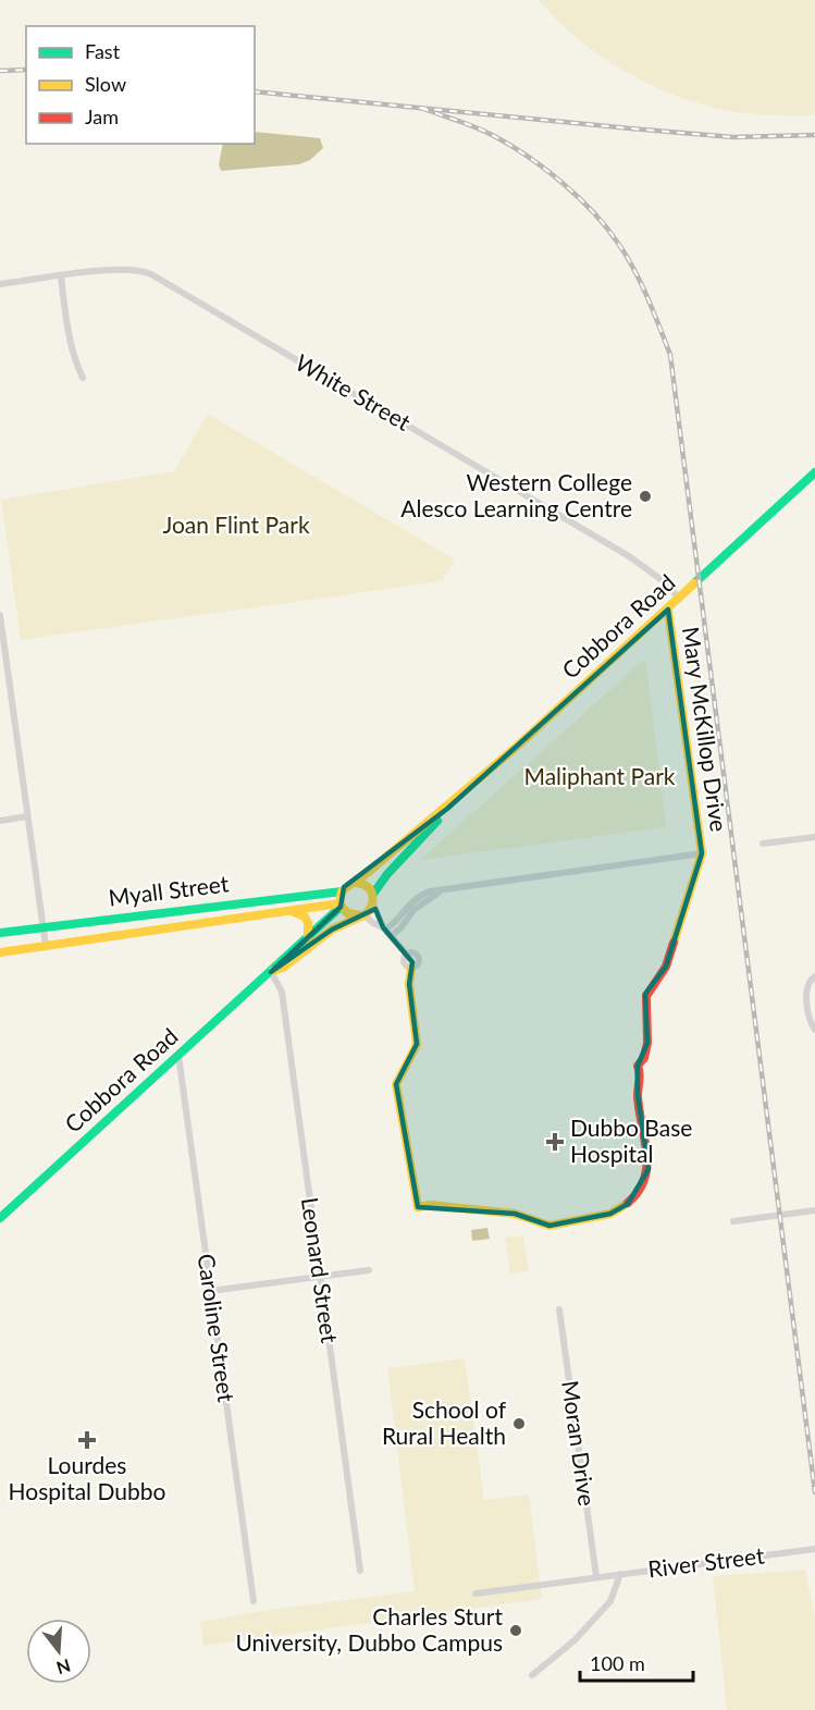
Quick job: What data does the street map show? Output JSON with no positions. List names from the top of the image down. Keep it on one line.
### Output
{"streets":{"street":["White Street","Cobbora Road","Mary McKillop Drive","Myall Street","Leonard Street","Caroline Street","Moran Drive","River Street"]},"crossings":[["White Street","Cobbora Road"],["Cobbora Road","Mary McKillop Drive"],["Cobbora Road","Myall Street"],["Cobbora Road","Leonard Street"],["Cobbora Road","Caroline Street"],["Moran Drive","River Street"]],"parks":["Joan Flint Park","Maliphant Park"],"places":{"other":["Western College Alesco Learning Centre","School of Rural Health","Charles Sturt University, Dubbo Campus"],"health":["Dubbo Base Hospital","Lourdes Hospital Dubbo"]},"legend":["Fast","Slow","Jam"],"scale_bar":"100 m","north":"bottom"}
